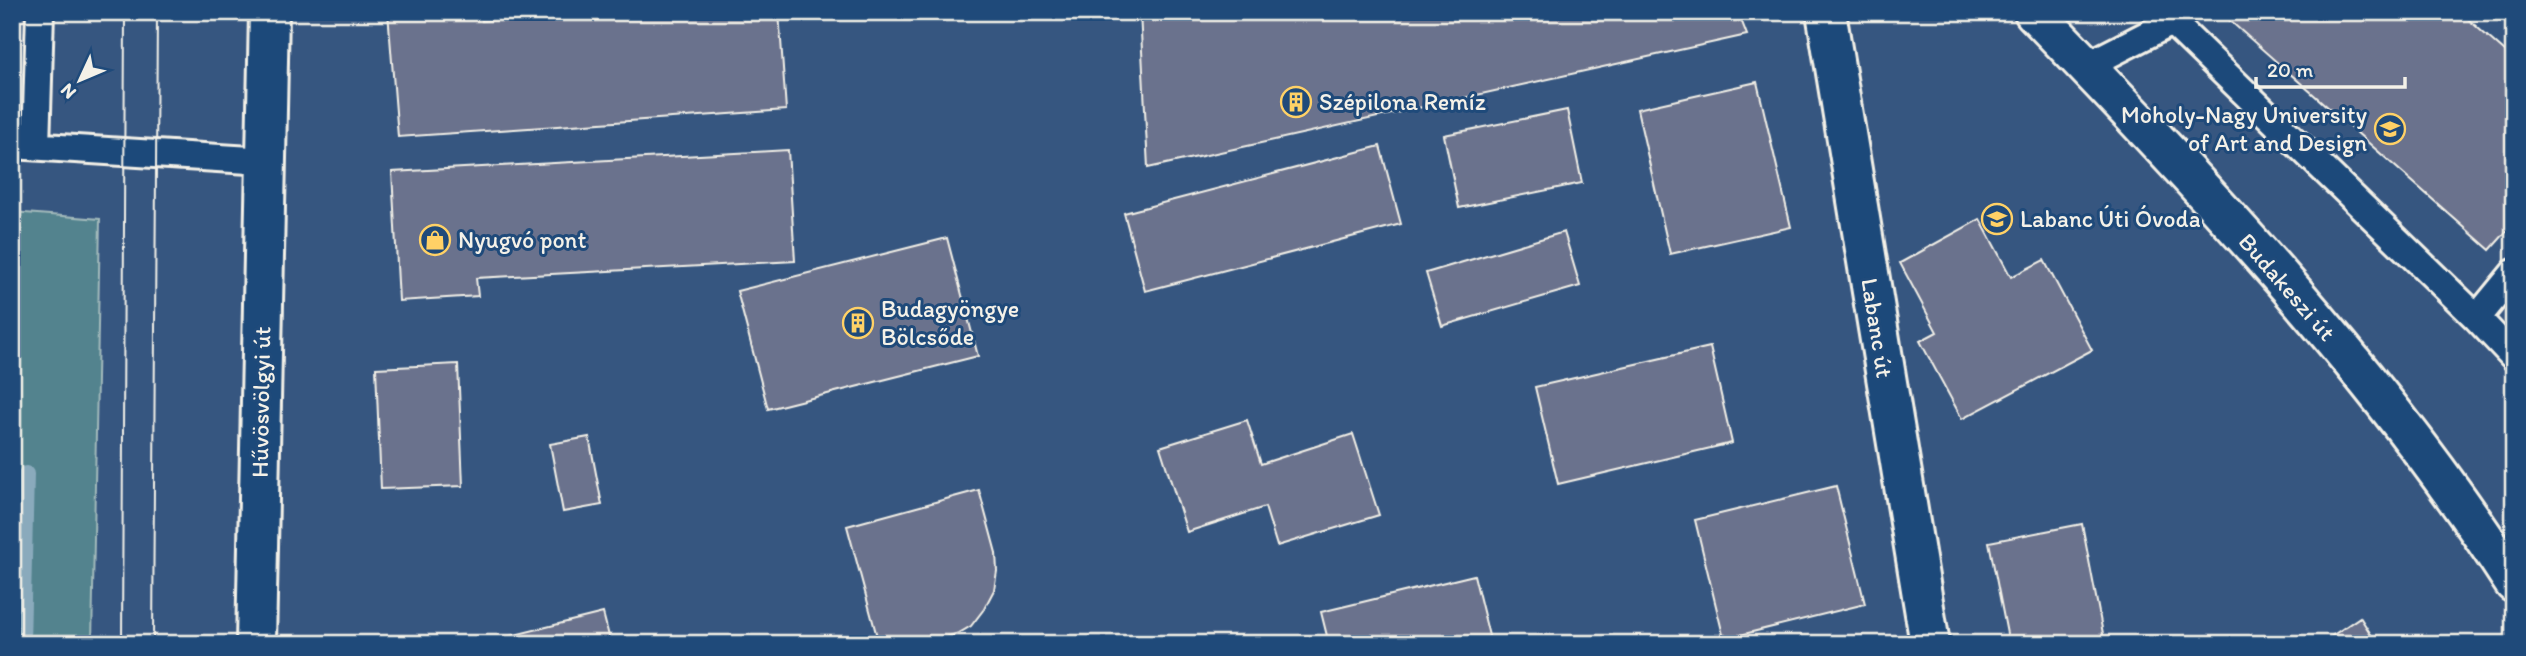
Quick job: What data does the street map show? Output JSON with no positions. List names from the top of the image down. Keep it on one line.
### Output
{"streets":{"main road":["Budakeszi út","Labanc út","Hűvösvölgyi út"]},"places":{"building":["Szépilona Remíz","Budagyöngye Bölcsőde"],"school or university":["Moholy-Nagy University of Art and Design","Labanc Úti Óvoda"],"shop":["Nyugvó pont"]},"scale_bar":"20 m","north":"bottom left"}
